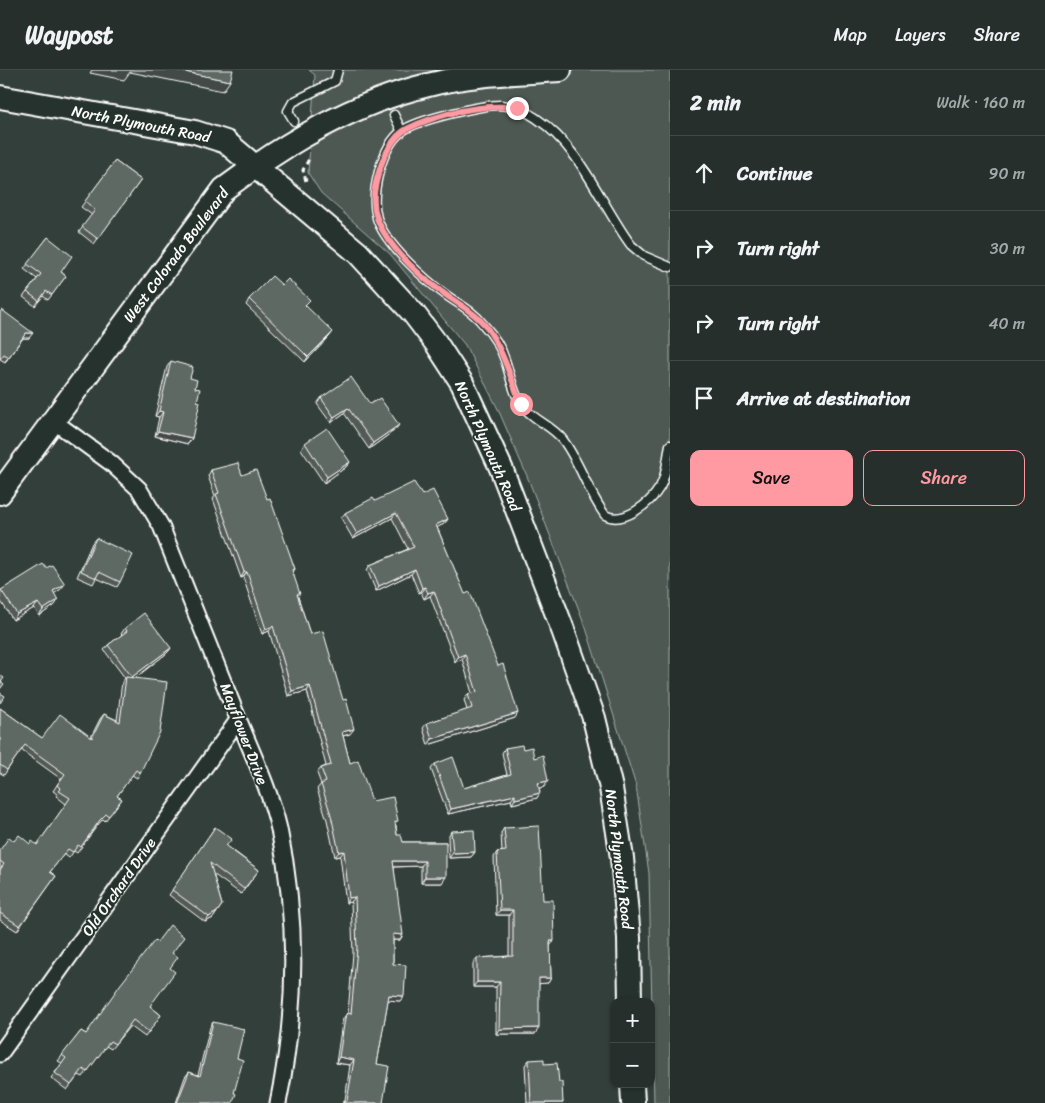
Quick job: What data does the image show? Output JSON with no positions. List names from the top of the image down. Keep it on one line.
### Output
{"streets":{"street":["North Plymouth Road","West Colorado Boulevard","Mayflower Drive","Old Orchard Drive"]},"crossings":[["North Plymouth Road","West Colorado Boulevard"],["West Colorado Boulevard","Mayflower Drive"],["Mayflower Drive","Old Orchard Drive"]],"page":{"header":"Waypost","nav":["Map","Layers","Share"],"heading":["2 min","Walk · 160 m"],"list":[["Continue","90 m"],["Turn right","30 m"],["Turn right","40 m"],"Arrive at destination"],"buttons":["Save","Share"],"map_buttons":["+","−"]}}
